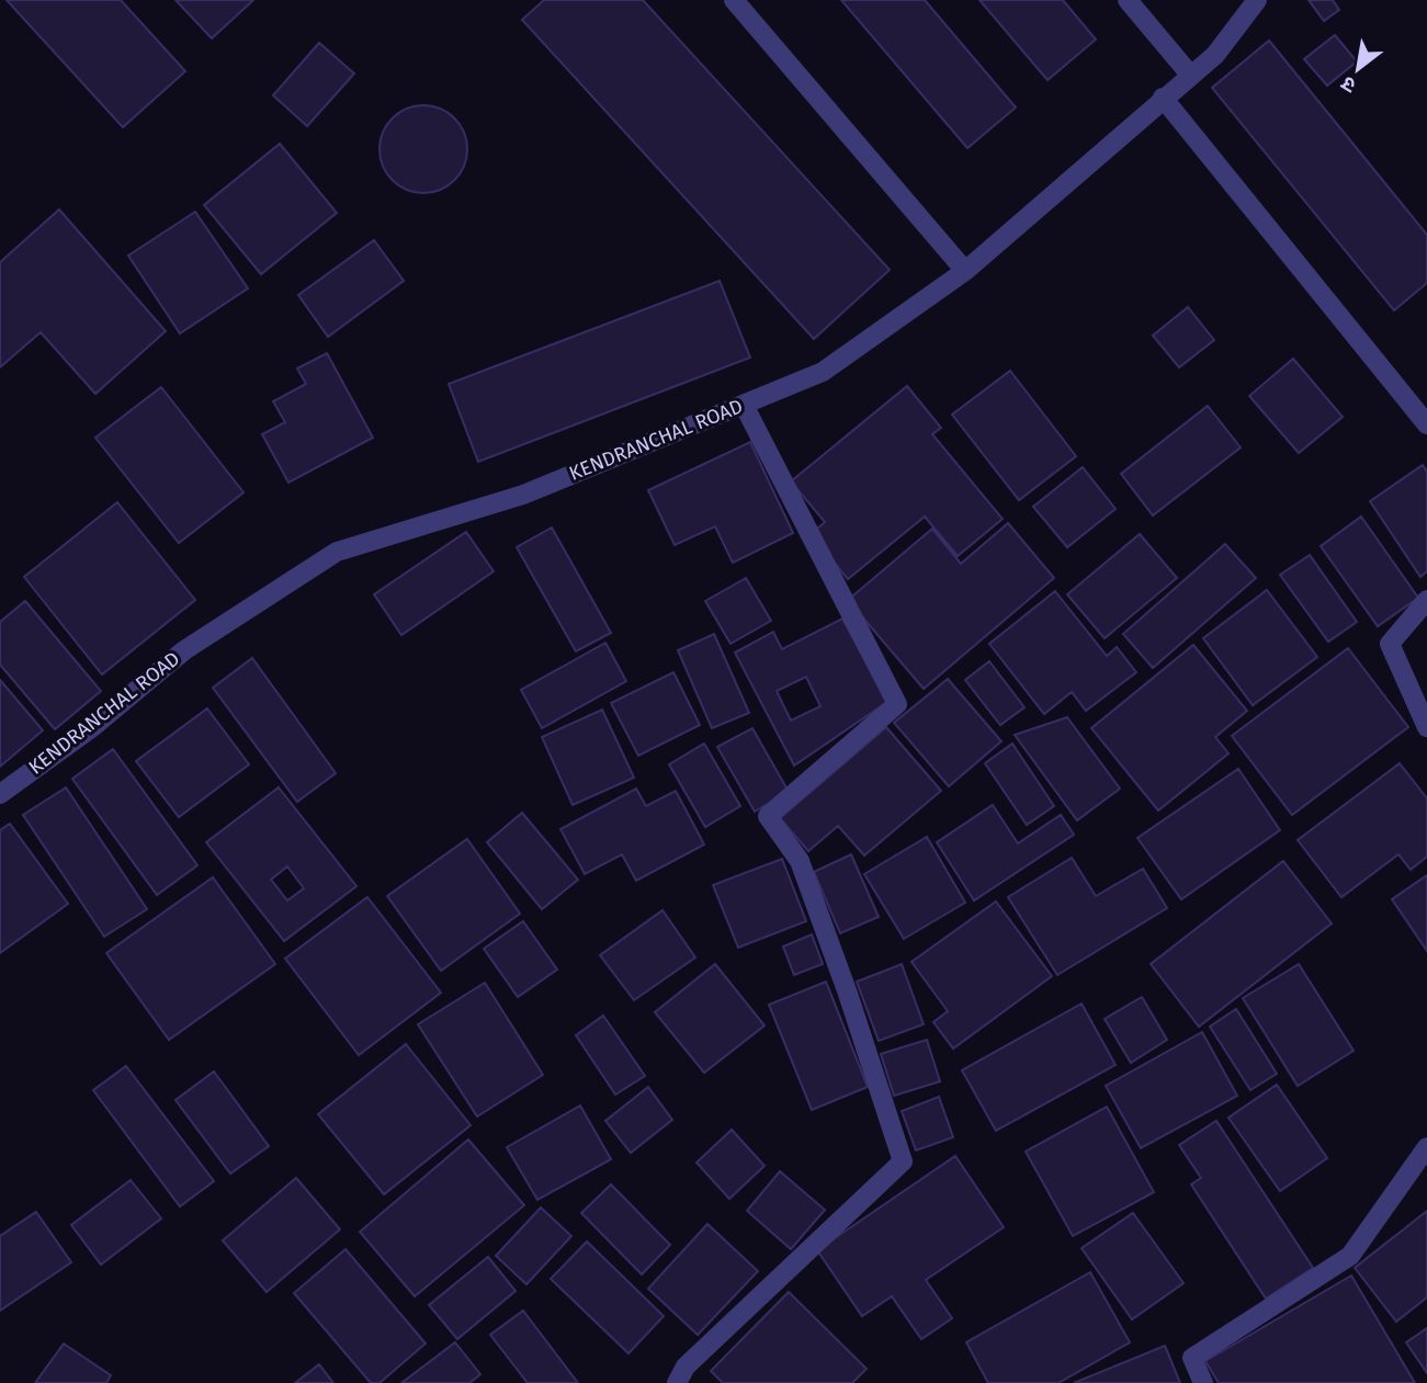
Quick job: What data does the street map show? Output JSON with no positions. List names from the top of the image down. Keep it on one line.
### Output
{"streets":{"street":["KENDRANCHAL ROAD"]},"north":"bottom left"}
